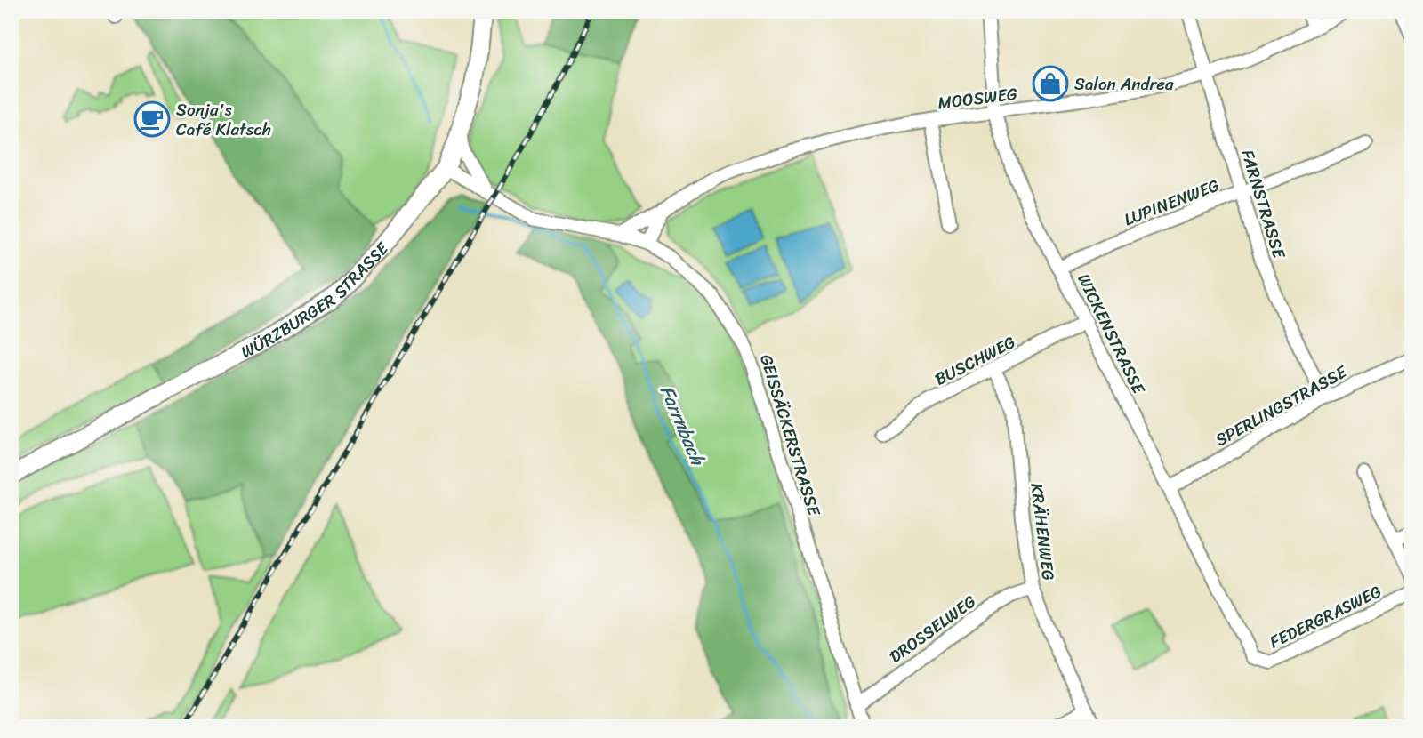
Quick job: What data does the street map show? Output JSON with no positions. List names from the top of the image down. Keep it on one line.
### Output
{"streets":{"street":["MOOSWEG","LUPINENWEG","FARNSTRASSE","WÜRZBURGER STRASSE","WICKENSTRASSE","BUSCHWEG","SPERLINGSTRASSE","GEISSÄCKERSTRASSE","KRÄHENWEG","FEDERGRASWEG","DROSSELWEG"]},"crossings":[["MOOSWEG","FARNSTRASSE"],["MOOSWEG","WICKENSTRASSE"],["MOOSWEG","GEISSÄCKERSTRASSE"],["LUPINENWEG","FARNSTRASSE"],["LUPINENWEG","WICKENSTRASSE"],["FARNSTRASSE","SPERLINGSTRASSE"],["WÜRZBURGER STRASSE","GEISSÄCKERSTRASSE"],["WICKENSTRASSE","BUSCHWEG"],["WICKENSTRASSE","SPERLINGSTRASSE"],["WICKENSTRASSE","FEDERGRASWEG"],["BUSCHWEG","KRÄHENWEG"],["GEISSÄCKERSTRASSE","DROSSELWEG"],["KRÄHENWEG","DROSSELWEG"]],"water":["Farrnbach"],"places":{"shop":["Salon Andrea"],"cafe":["Sonja's Café Klatsch"]}}
